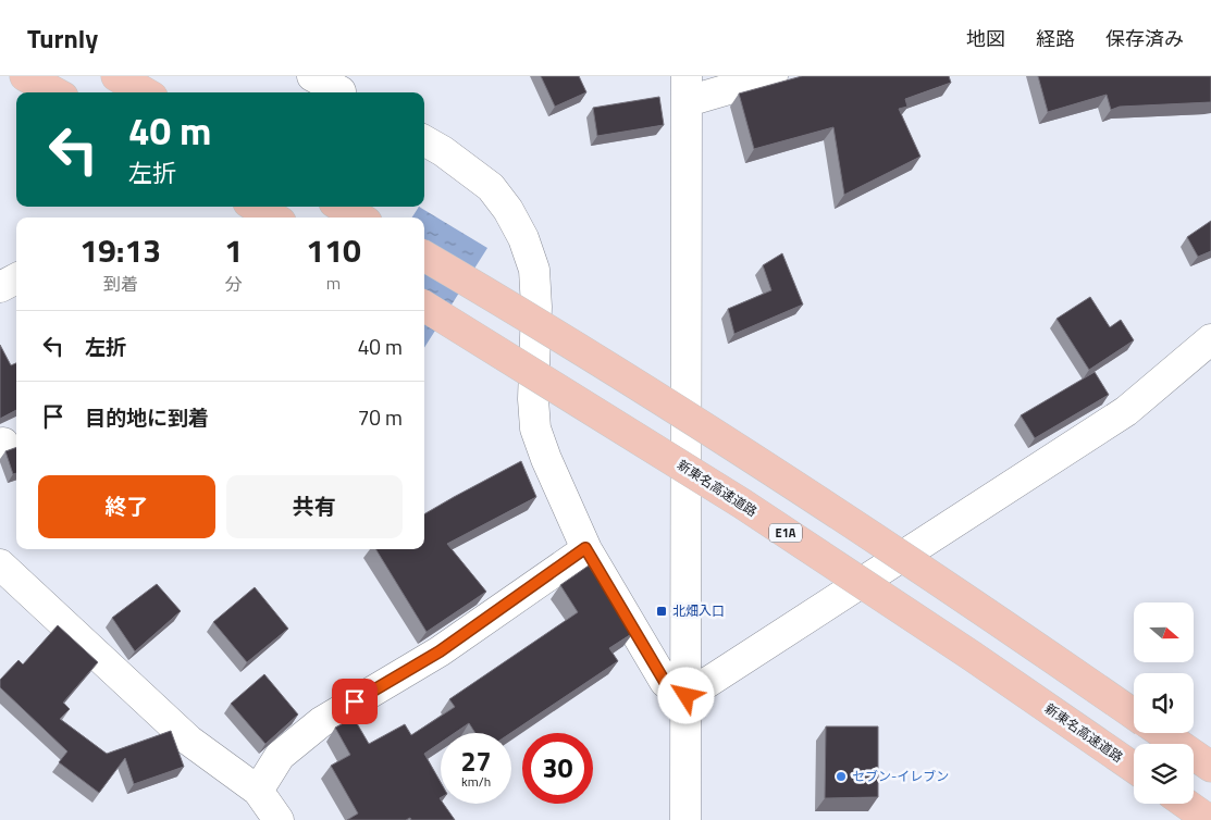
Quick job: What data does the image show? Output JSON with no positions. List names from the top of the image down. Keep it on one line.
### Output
{"streets":{"highway":["新東名高速道路","E1A"]},"places":{"transit":["北畑入口"],"other":["セブン-イレブン"]},"north":"right","page":{"header":"Turnly","nav":["地図","経路","保存済み"],"turn":["40 m","左折"],"eta":["19:13","到着","1","分","110","m"],"list":[{"name":"左折","value":"40 m"},{"name":"目的地に到着","value":"70 m"}],"buttons":["終了","共有"],"speed":"27 km/h","limit":"30"}}
